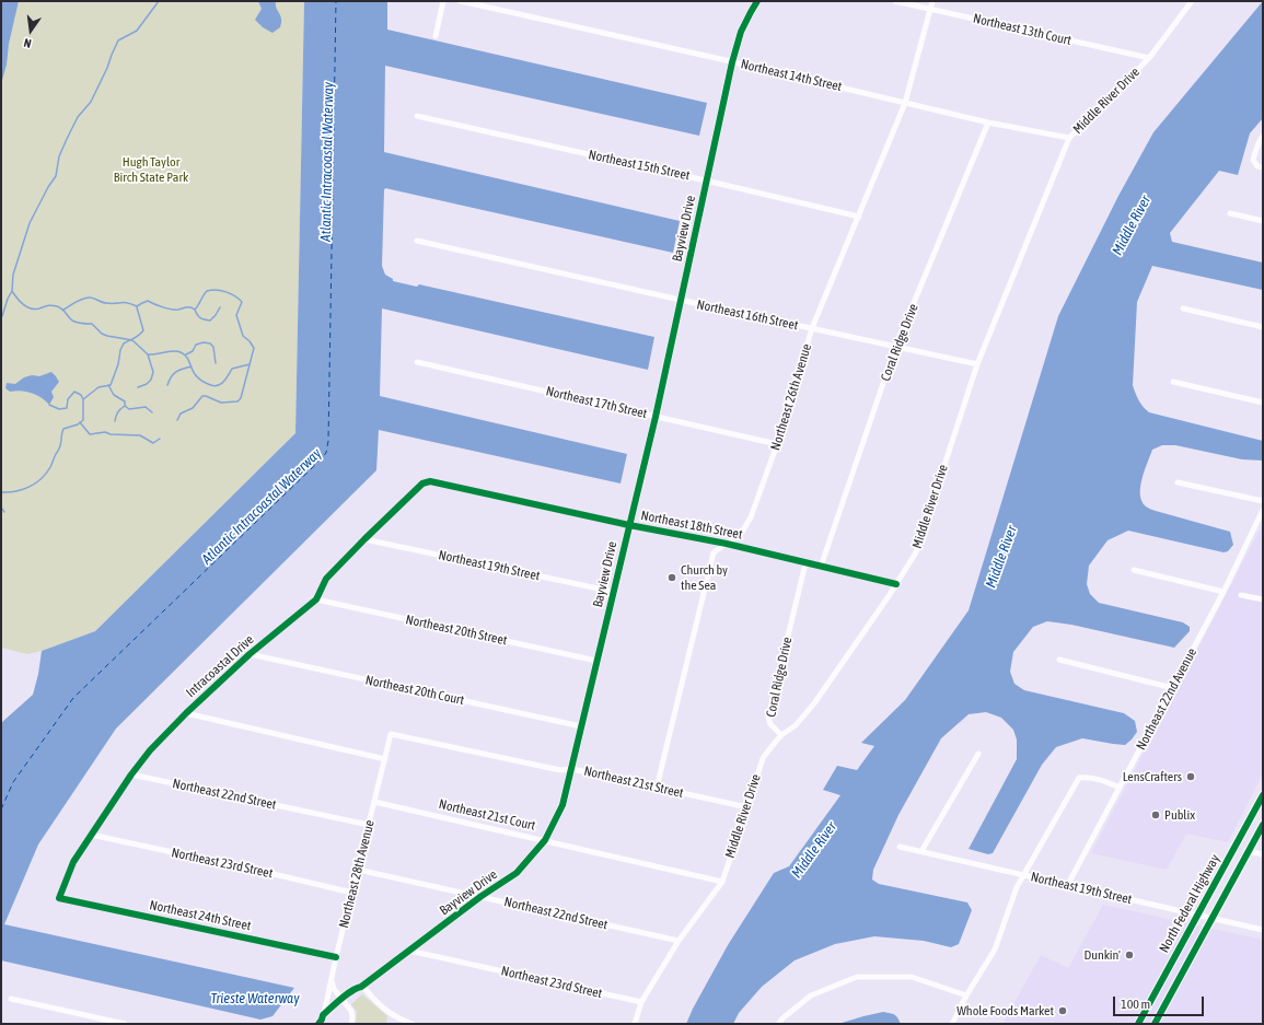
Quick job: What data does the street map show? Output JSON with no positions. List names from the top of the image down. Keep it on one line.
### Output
{"streets":{"main road":["North Federal Highway"],"street":["Northeast 13th Court","Northeast 14th Street","Middle River Drive","Northeast 15th Street","Bayview Drive","Northeast 16th Street","Coral Ridge Drive","Northeast 26th Avenue","Northeast 17th Street","Northeast 18th Street","Northeast 19th Street","Northeast 20th Street","Intracoastal Drive","Northeast 20th Court","Northeast 22nd Avenue","Northeast 21st Street","Northeast 22nd Street","Northeast 21st Court","Northeast 23rd Street","Northeast 28th Avenue","Northeast 24th Street"]},"crossings":[["Northeast 13th Court","Middle River Drive"],["Northeast 13th Court","Northeast 26th Avenue"],["Northeast 14th Street","Middle River Drive"],["Northeast 14th Street","Bayview Drive"],["Northeast 14th Street","Coral Ridge Drive"],["Northeast 14th Street","Northeast 26th Avenue"],["Middle River Drive","Northeast 16th Street"],["Middle River Drive","Coral Ridge Drive"],["Middle River Drive","Northeast 18th Street"],["Middle River Drive","Northeast 21st Street"],["Middle River Drive","Northeast 22nd Street"],["Middle River Drive","Northeast 21st Court"],["Middle River Drive","Northeast 23rd Street"],["Northeast 15th Street","Bayview Drive"],["Northeast 15th Street","Northeast 26th Avenue"],["Bayview Drive","Northeast 16th Street"],["Bayview Drive","Northeast 17th Street"],["Bayview Drive","Northeast 18th Street"],["Bayview Drive","Northeast 19th Street"],["Bayview Drive","Northeast 20th Street"],["Bayview Drive","Northeast 20th Court"],["Bayview Drive","Northeast 21st Street"],["Bayview Drive","Northeast 22nd Street"],["Bayview Drive","Northeast 21st Court"],["Bayview Drive","Northeast 23rd Street"],["Bayview Drive","Northeast 28th Avenue"],["Northeast 16th Street","Coral Ridge Drive"],["Northeast 16th Street","Northeast 26th Avenue"],["Coral Ridge Drive","Northeast 18th Street"],["Northeast 26th Avenue","Northeast 17th Street"],["Northeast 26th Avenue","Northeast 18th Street"],["Northeast 26th Avenue","Northeast 21st Street"],["Northeast 18th Street","Intracoastal Drive"],["Northeast 19th Street","Intracoastal Drive"],["Northeast 19th Street","Northeast 22nd Avenue"],["Northeast 19th Street","North Federal Highway"],["Northeast 20th Street","Intracoastal Drive"],["Intracoastal Drive","Northeast 20th Court"],["Intracoastal Drive","Northeast 22nd Street"],["Intracoastal Drive","Northeast 23rd Street"],["Intracoastal Drive","Northeast 24th Street"],["Northeast 21st Street","Northeast 28th Avenue"],["Northeast 22nd Street","Northeast 28th Avenue"],["Northeast 21st Court","Northeast 28th Avenue"],["Northeast 23rd Street","Northeast 28th Avenue"],["Northeast 28th Avenue","Northeast 24th Street"]],"water":["Atlantic Intracoastal Waterway","Middle River","Trieste Waterway"],"parks":["Hugh Taylor Birch State Park"],"places":["Church by the Sea","LensCrafters","Publix","Dunkin'","Whole Foods Market"],"scale_bar":"100 m","north":"bottom"}
